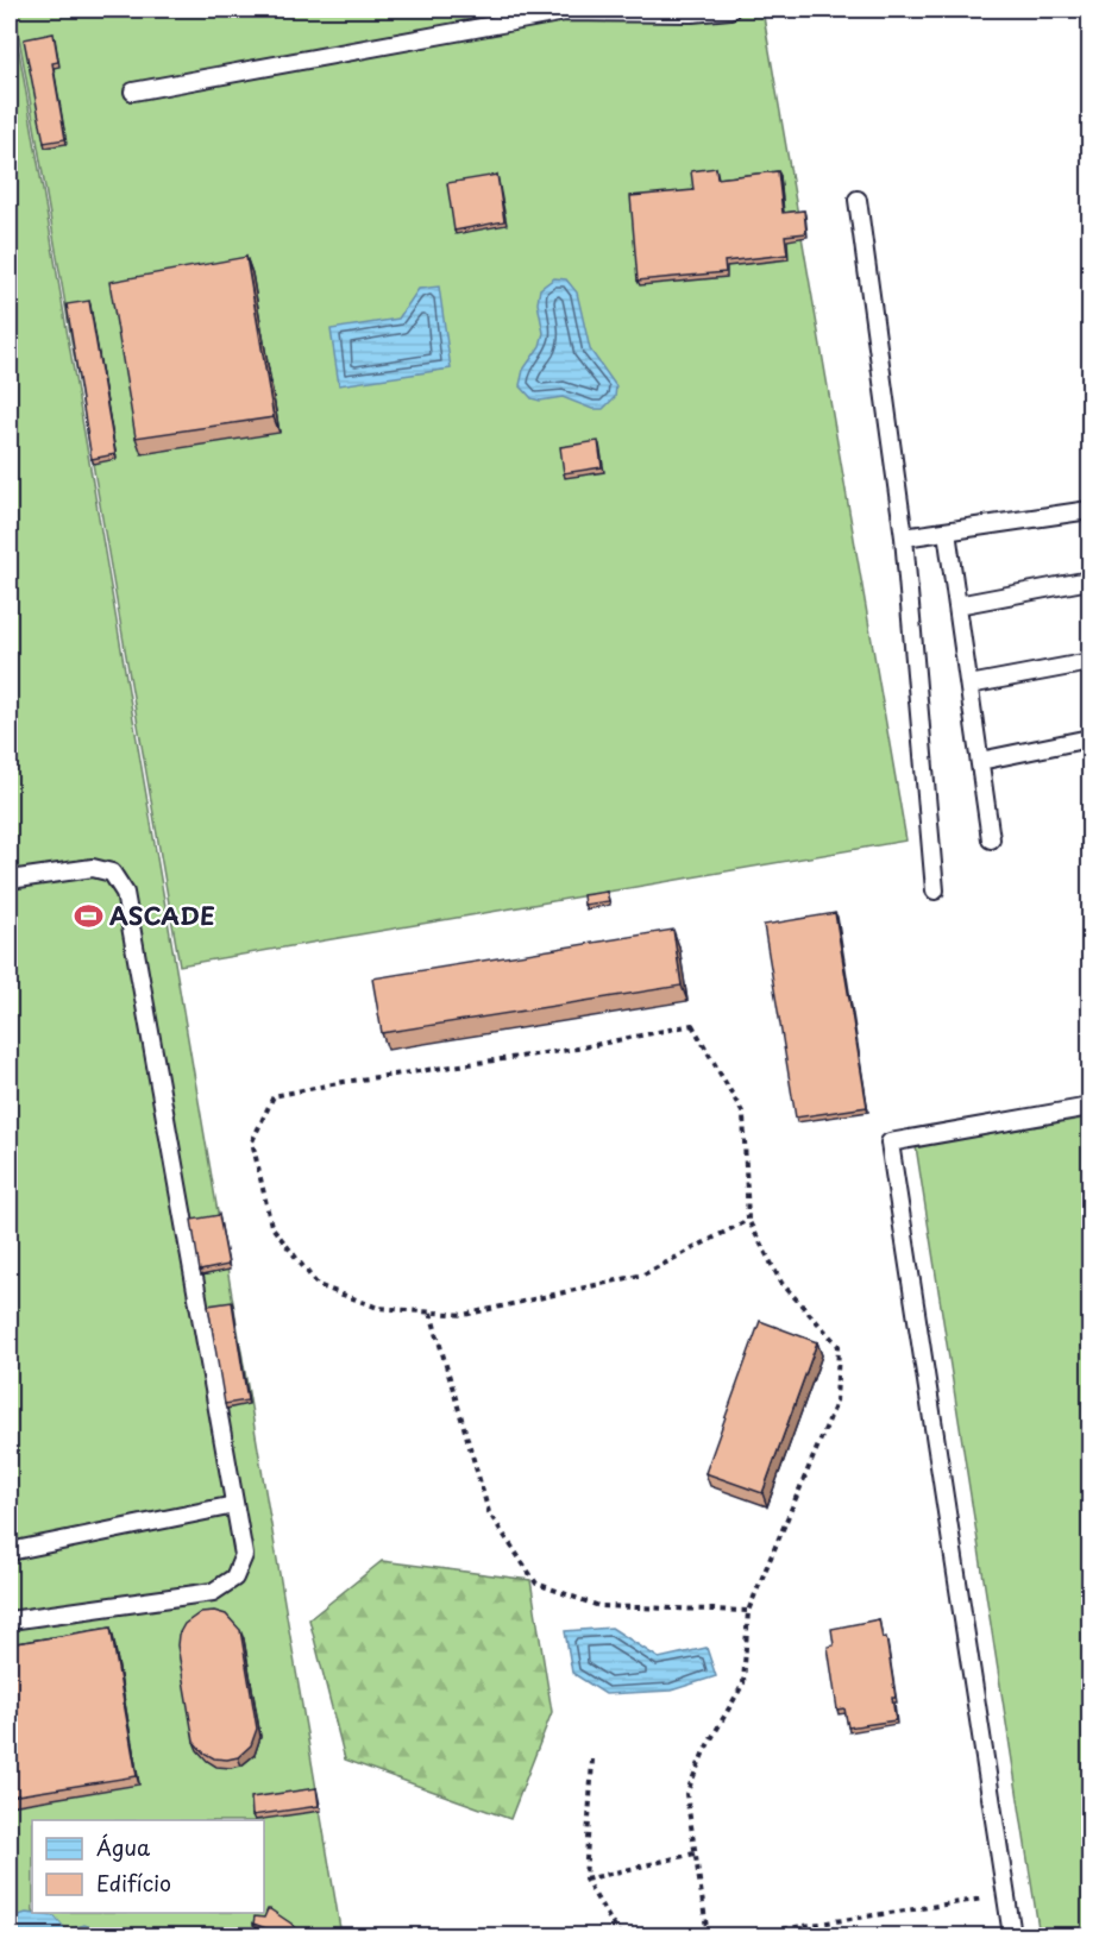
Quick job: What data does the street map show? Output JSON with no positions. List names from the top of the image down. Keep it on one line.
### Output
{"places":{"sports":["ASCADE"]},"legend":["Água","Edifício"]}
